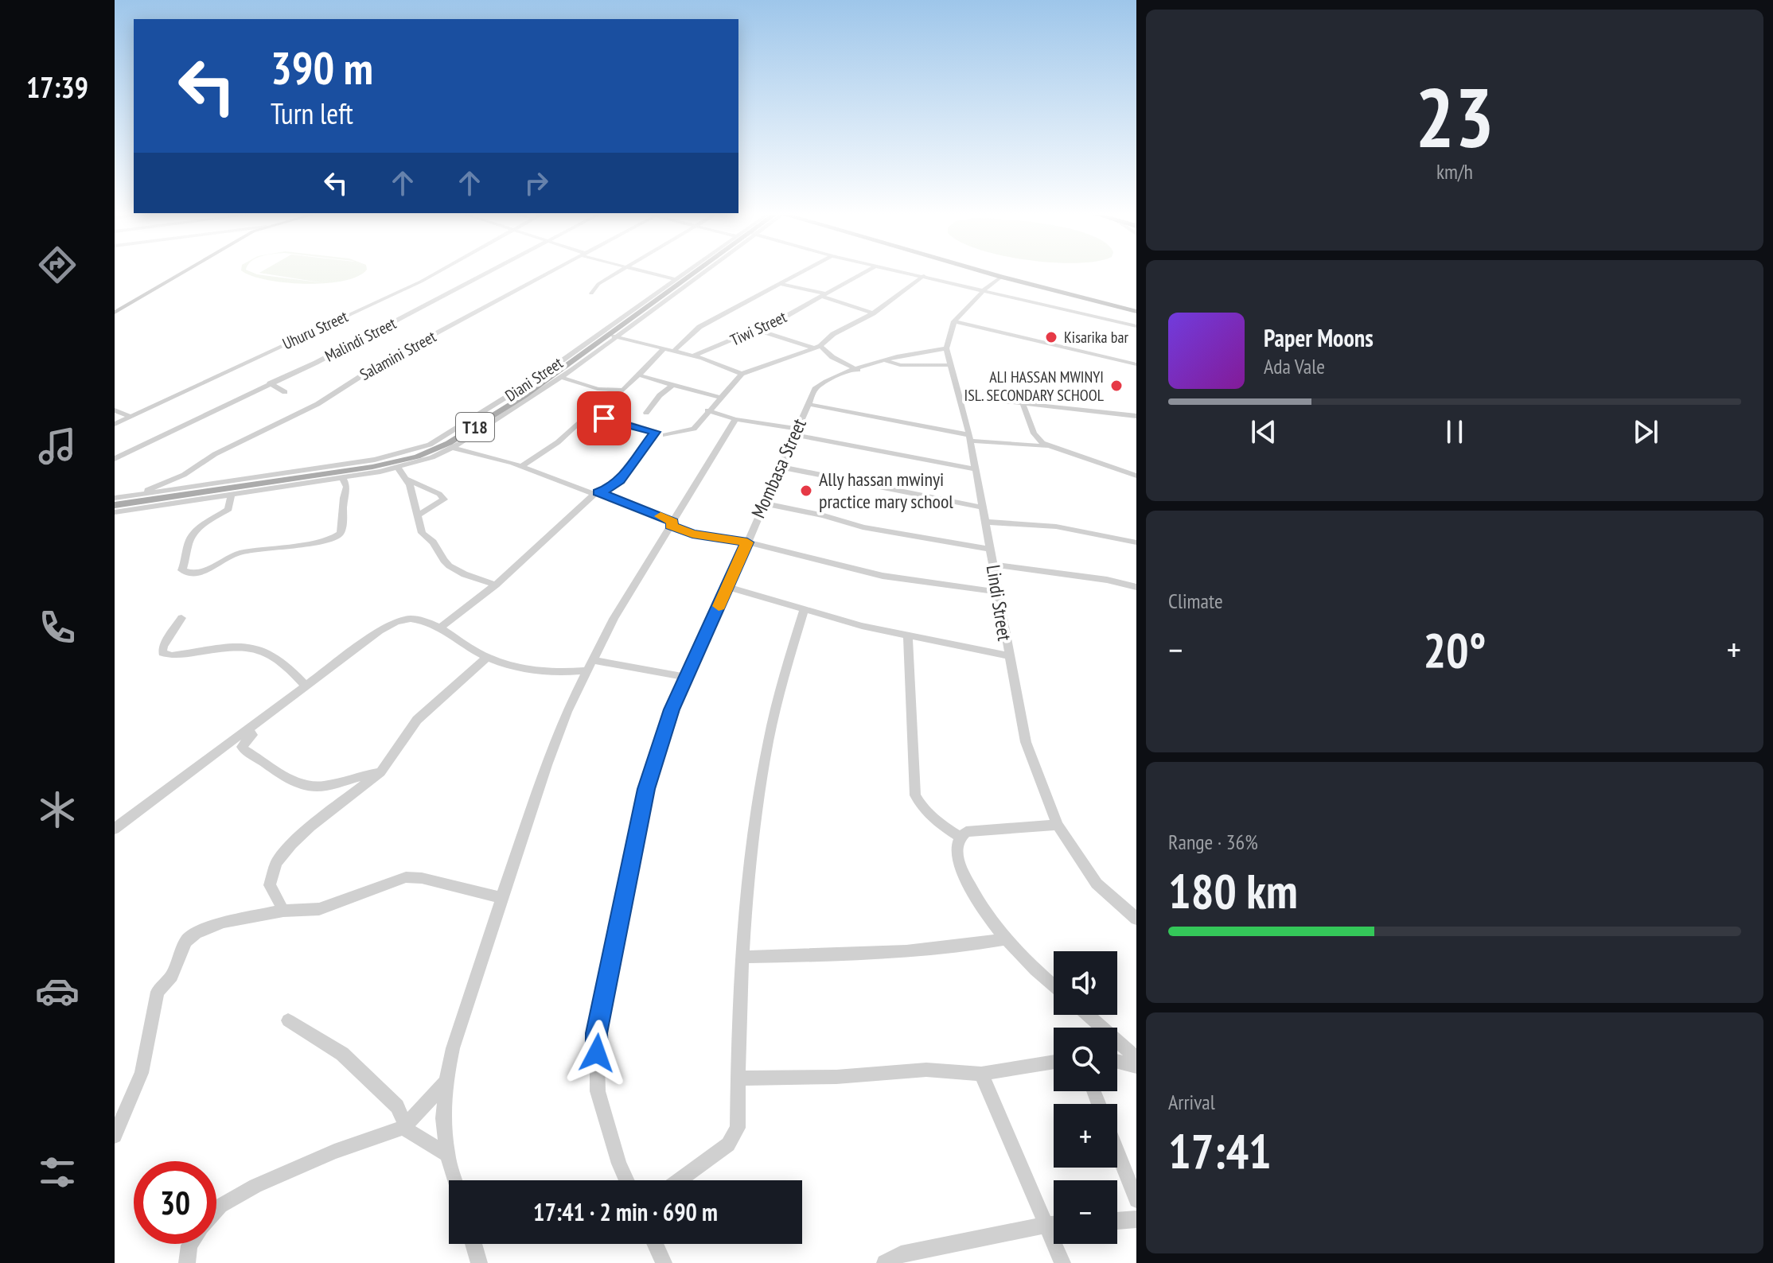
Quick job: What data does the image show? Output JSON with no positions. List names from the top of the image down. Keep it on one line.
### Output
{"streets":{"main road":["T18"],"street":["Tiwi Street","Uhuru Street","Malindi Street","Salamini Street","Diani Street","Mombasa Street","Lindi Street"]},"crossings":[["Salamini Street","Diani Street"],["Mombasa Street","Lindi Street"]],"places":["Kisarika bar","ALI HASSAN MWINYI ISL. SECONDARY SCHOOL","Ally hassan mwinyi practice mary school"],"page":{"tabs":"17:39","tile":[["23","km/h"],"Climate",["Range · 36%","180 km"],["Arrival","17:41"]],"turn":["390 m","Turn left"],"song":["Paper Moons","Ada Vale"],"heat":["−","20°","+"],"map_buttons":["+","−"],"limit":"30","trip":"17:41 · 2 min · 690 m"}}
